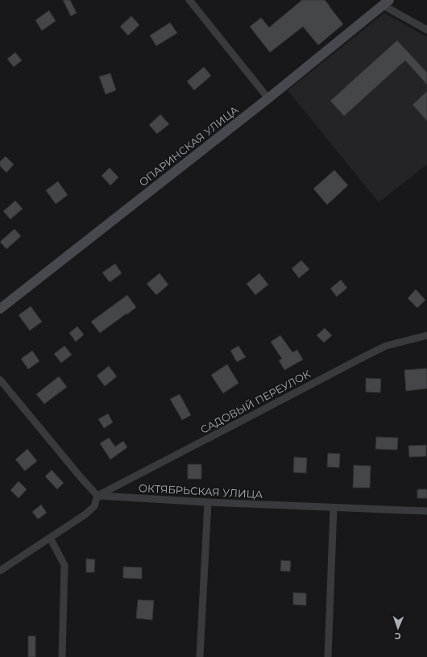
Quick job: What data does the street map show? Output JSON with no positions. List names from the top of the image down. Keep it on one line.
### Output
{"streets":{"main road":["ОПАРИНСКАЯ УЛИЦА"],"street":["САДОВЫЙ ПЕРЕУЛОК","ОКТЯБРЬСКАЯ УЛИЦА"]},"crossings":[["САДОВЫЙ ПЕРЕУЛОК","ОКТЯБРЬСКАЯ УЛИЦА"]],"north":"bottom"}
